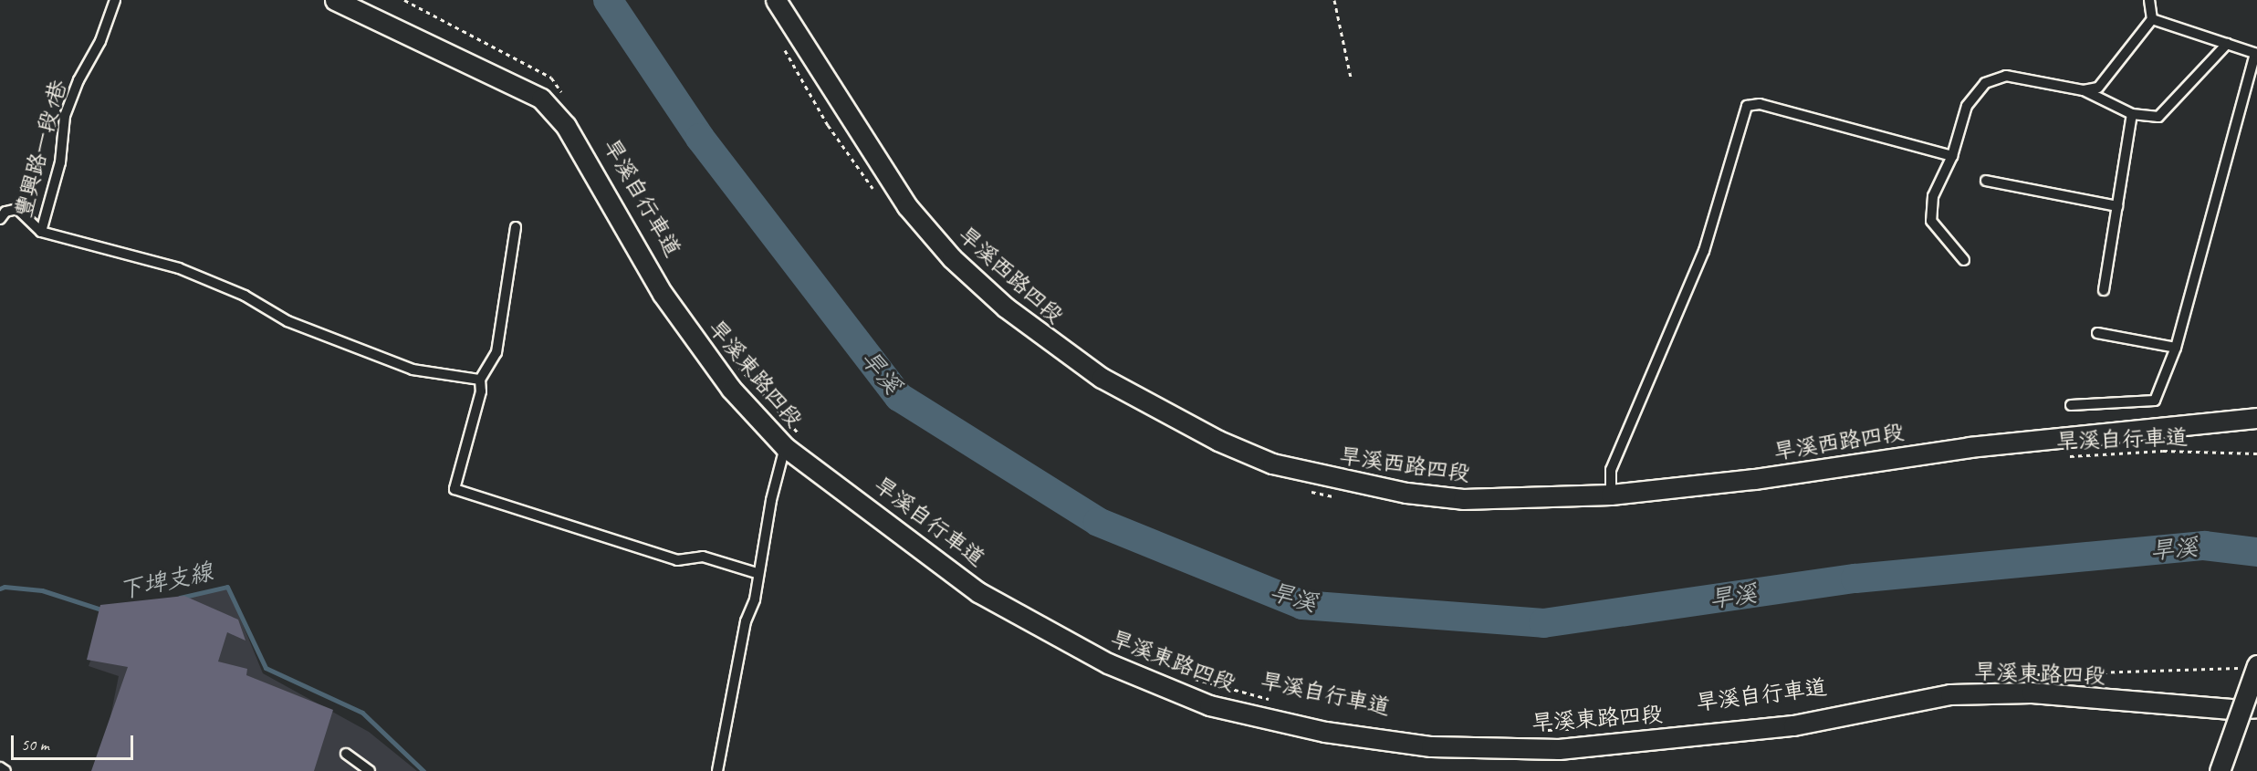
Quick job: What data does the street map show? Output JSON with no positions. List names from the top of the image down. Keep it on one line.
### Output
{"streets":{"street":["旱溪西路四段","旱溪東路四段"],"lane":["豐興路一段1巷"],"path":["旱溪自行車道"]},"water":["旱溪","下埤支線"],"scale_bar":"50 m"}
